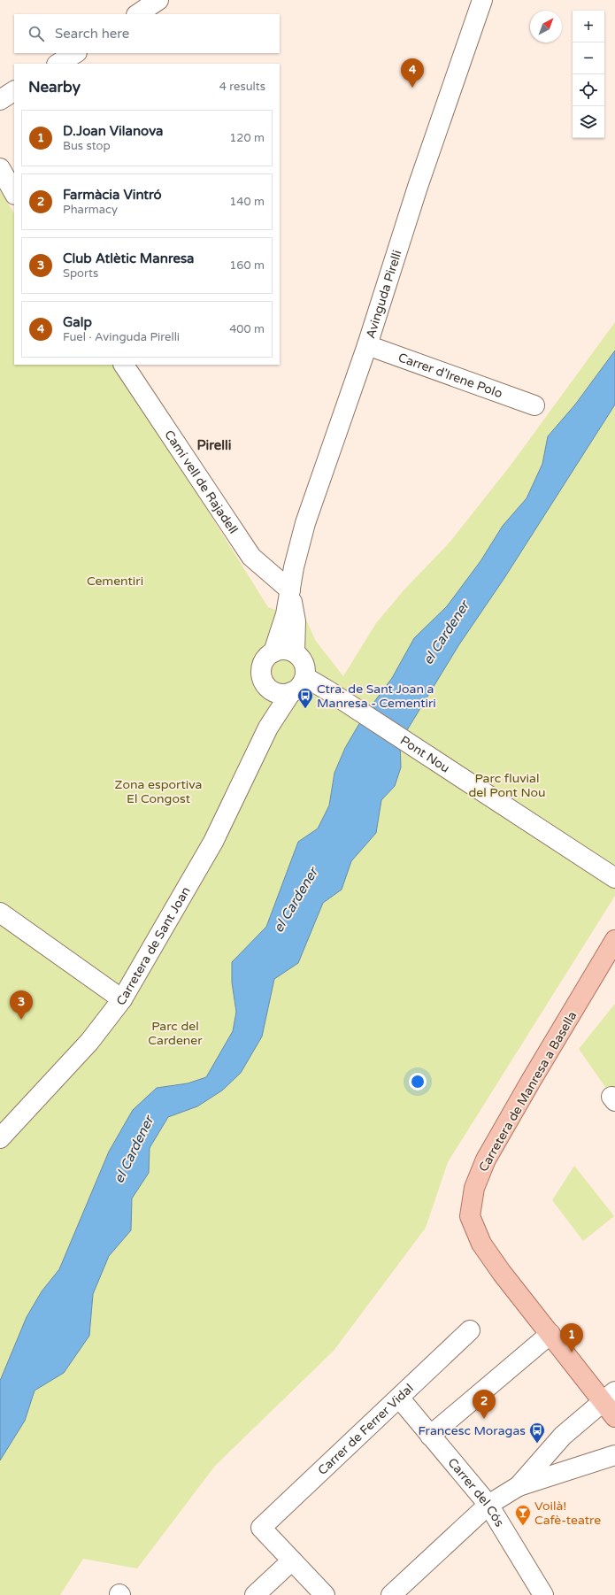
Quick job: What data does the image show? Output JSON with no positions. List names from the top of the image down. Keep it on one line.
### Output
{"streets":{"main road":["Carretera de Manresa a Basella"],"street":["Avinguda Pirelli","Carrer d'Irene Polo","Camí vell de Rajadell","Pont Nou","Carretera de Sant Joan","Carrer de Ferrer Vidal","Carrer del Cós"]},"crossings":[["Avinguda Pirelli","Carrer d'Irene Polo"],["Avinguda Pirelli","Camí vell de Rajadell"],["Avinguda Pirelli","Pont Nou"],["Avinguda Pirelli","Carretera de Sant Joan"],["Pont Nou","Carretera de Sant Joan"],["Carrer de Ferrer Vidal","Carrer del Cós"]],"districts":["Pirelli"],"water":["el Cardener"],"parks":["Cementiri","Parc fluvial del Pont Nou","Zona esportiva El Congost","Parc del Cardener"],"places":{"bus stop":["Ctra. de Sant Joan a Manresa - Cementiri","Francesc Moragas"],"bar":["Voilà! Cafè-teatre"]},"north":"top right","page":{"map_buttons":["+","−"],"search":"Search here","pins":["4","3","1","2"],"heading":["Nearby","4 results"],"list":[{"mark":"1","name":"D.Joan Vilanova","note":"Bus stop","value":"120 m"},{"mark":"2","name":"Farmàcia Vintró","note":"Pharmacy","value":"140 m"},{"mark":"3","name":"Club Atlètic Manresa","note":"Sports","value":"160 m"},{"mark":"4","name":"Galp","note":"Fuel · Avinguda Pirelli","value":"400 m"}]}}
